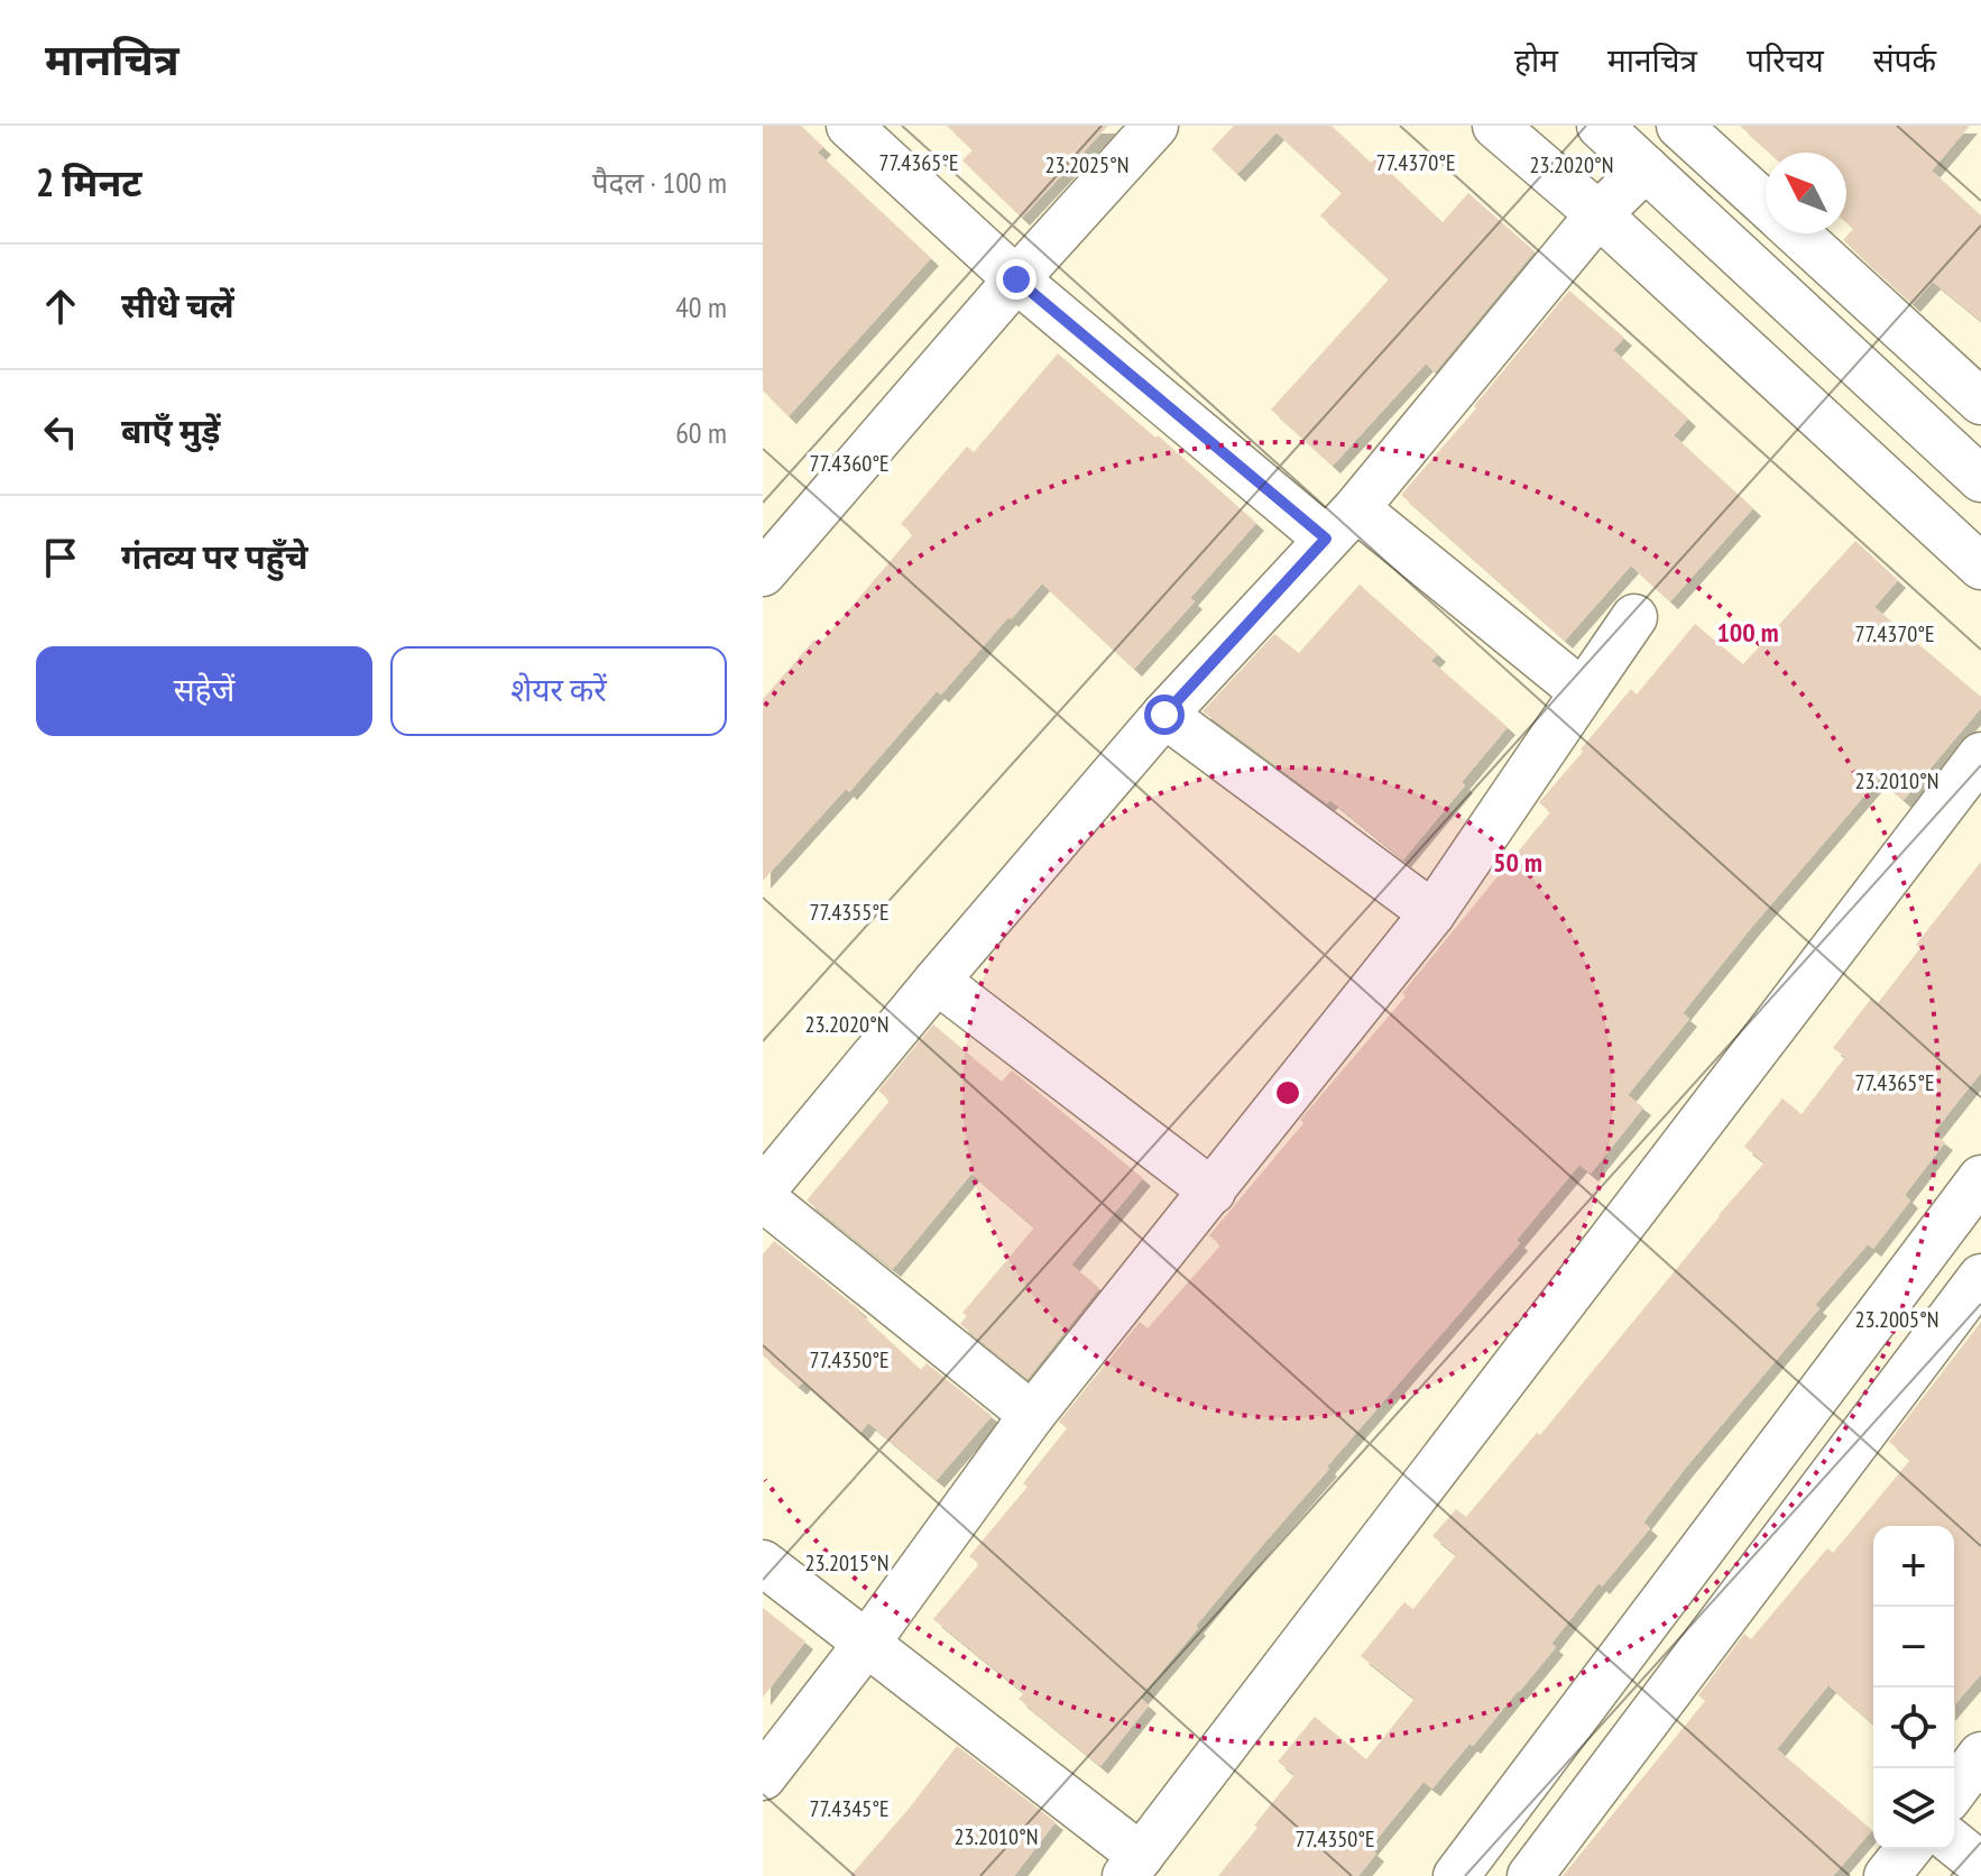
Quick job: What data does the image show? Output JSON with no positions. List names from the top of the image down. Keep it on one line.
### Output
{"north":"top left","page":{"header":"मानचित्र","nav":["होम","मानचित्र","परिचय","संपर्क"],"heading":["2 मिनट","पैदल · 100 m"],"list":[["सीधे चलें","40 m"],["बाएँ मुड़ें","60 m"],"गंतव्य पर पहुँचे"],"buttons":["सहेजें","शेयर करें"],"map_buttons":["+","−"]},"coordinates":["77.4365°E","77.4370°E","23.2025°N","23.2020°N","77.4360°E","23.2010°N","77.4355°E","23.2005°N","77.4350°E","23.2015°N","77.4345°E"],"rings":["100 m","50 m"]}
